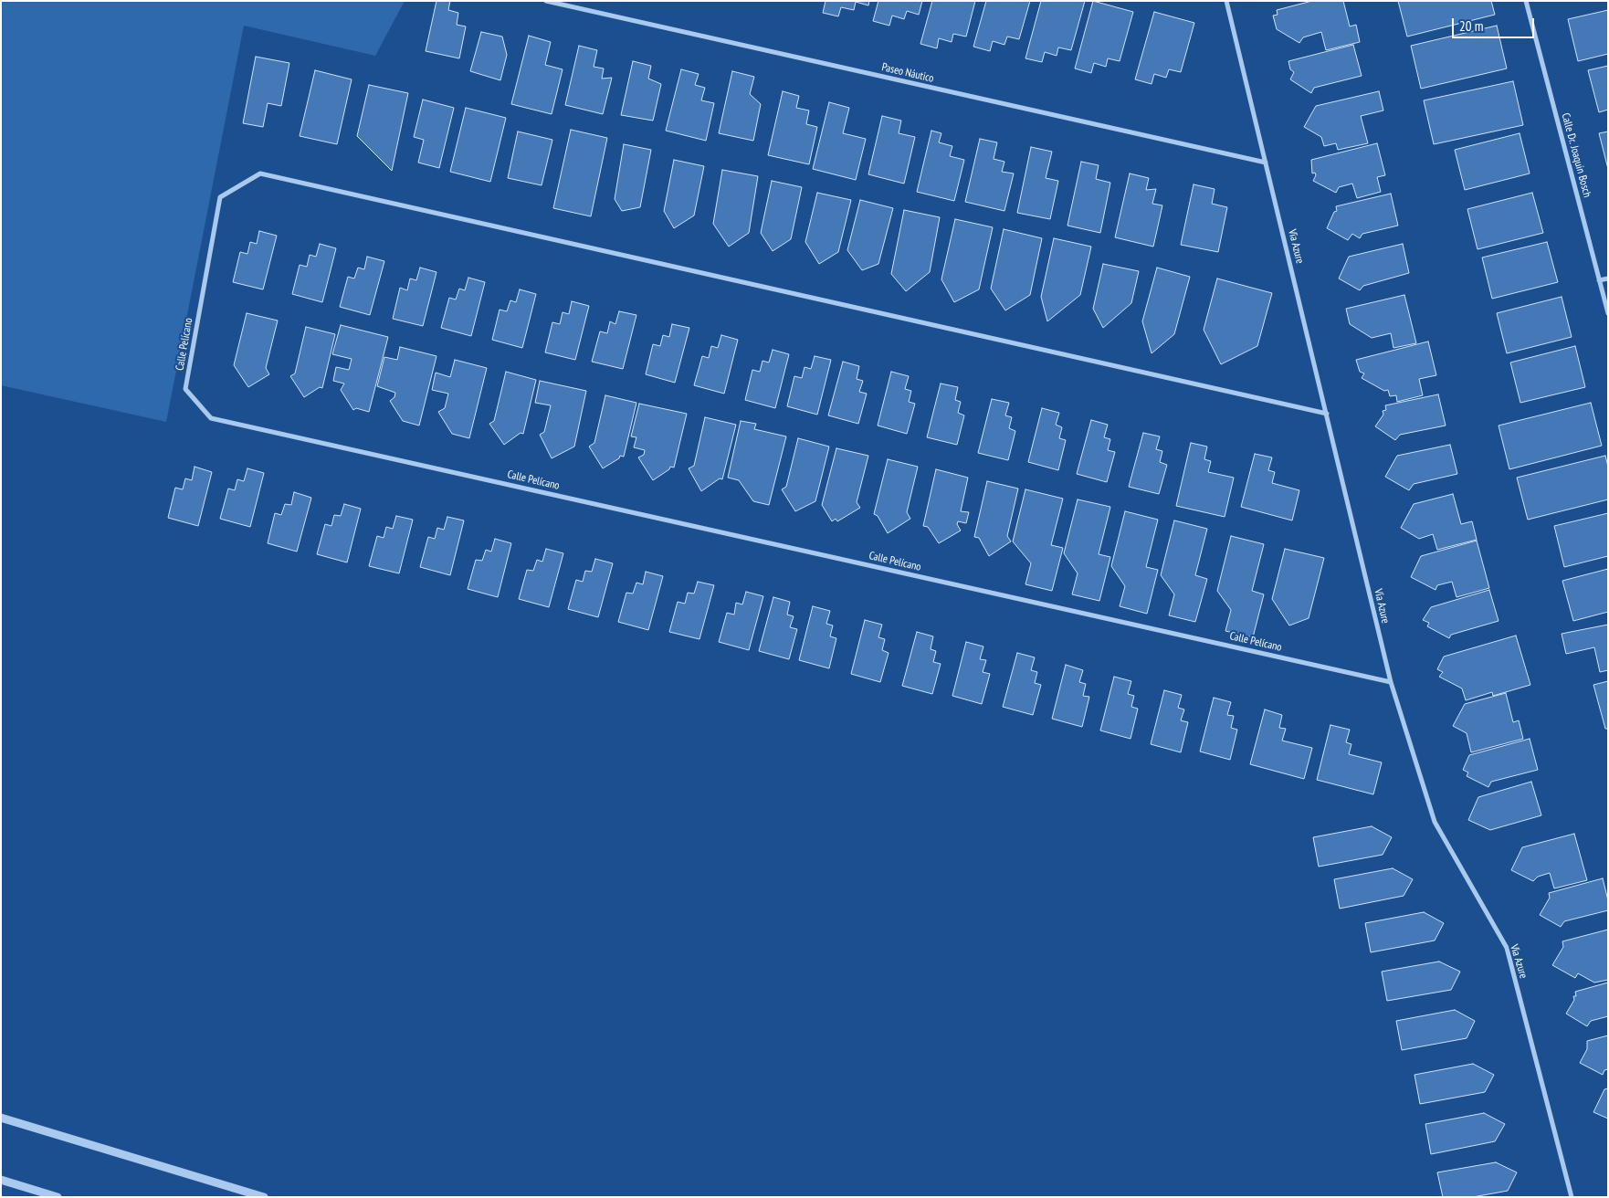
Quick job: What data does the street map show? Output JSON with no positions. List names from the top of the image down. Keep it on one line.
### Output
{"streets":{"street":["Paseo Náutico","Calle Dr. Joaquin Bosch","Vía Azure","Calle Pelícano"]},"crossings":[["Paseo Náutico","Vía Azure"],["Vía Azure","Calle Pelícano"]],"scale_bar":"20 m"}
